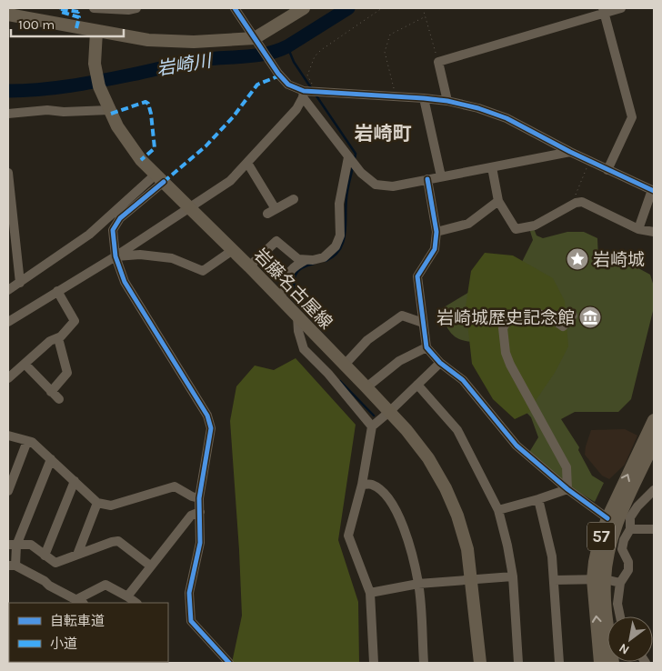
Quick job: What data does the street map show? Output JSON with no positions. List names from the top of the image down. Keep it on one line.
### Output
{"streets":{"main road":["岩藤名古屋線","57"]},"districts":["岩崎町"],"water":["岩崎川"],"places":{"place":["岩崎城"],"museum":["岩崎城歴史記念館"]},"legend":["自転車道","小道"],"scale_bar":"100 m","north":"bottom left"}
